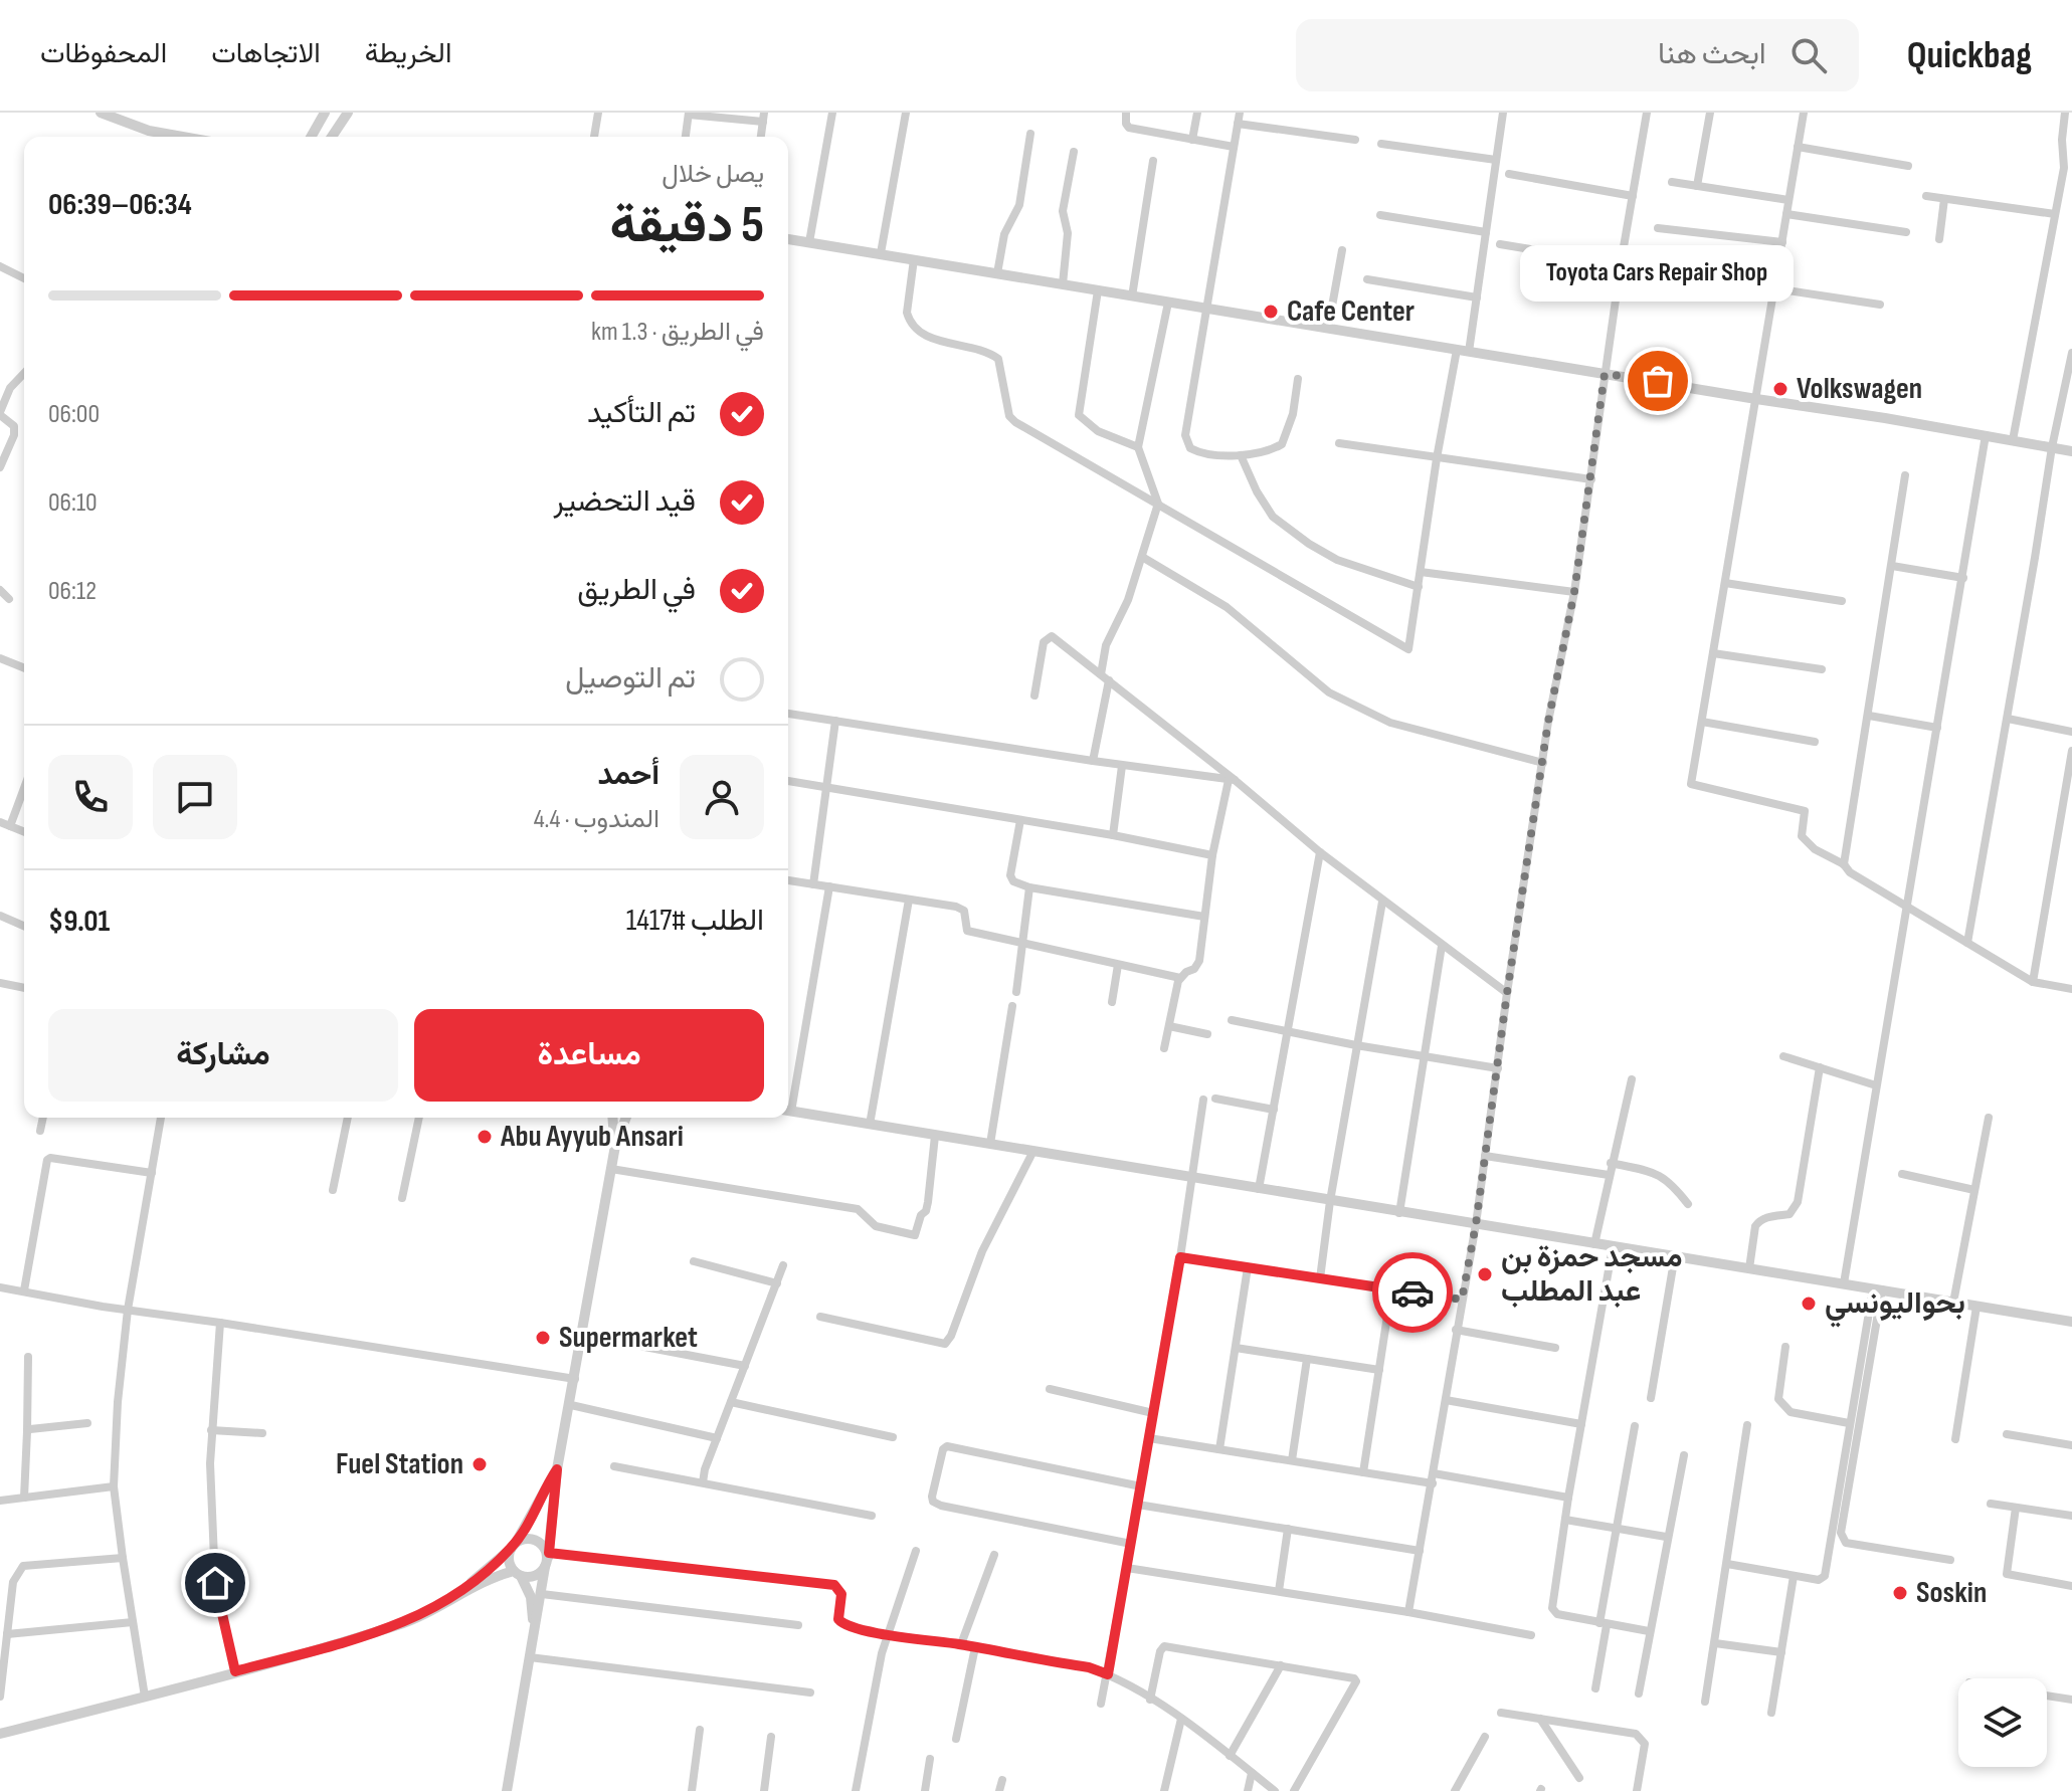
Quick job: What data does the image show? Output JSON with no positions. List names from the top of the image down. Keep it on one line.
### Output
{"places":["Cafe Center","Toyota Cars Repair Shop","Volkswagen","Abu Ayyub Ansari","مسجد حمزة بن عبد المطلب","بحواليونسي","Supermarket","Fuel Station","Soskin"],"page":{"header":"Quickbag","search":"ابحث هنا","nav":["الخريطة","الاتجاهات","المحفوظات"],"heading":["5 دقيقة","يصل خلال","06:34–06:39"],"panel":["أحمد","المندوب · 4.4","الطلب #1417","$9.01"],"bubble":"Toyota Cars Repair Shop","bar":"في الطريق · 1.3 km","list":[["تم التأكيد","06:00"],["قيد التحضير","06:10"],["في الطريق","06:12"],"تم التوصيل"],"buttons":["مساعدة","مشاركة"]}}
